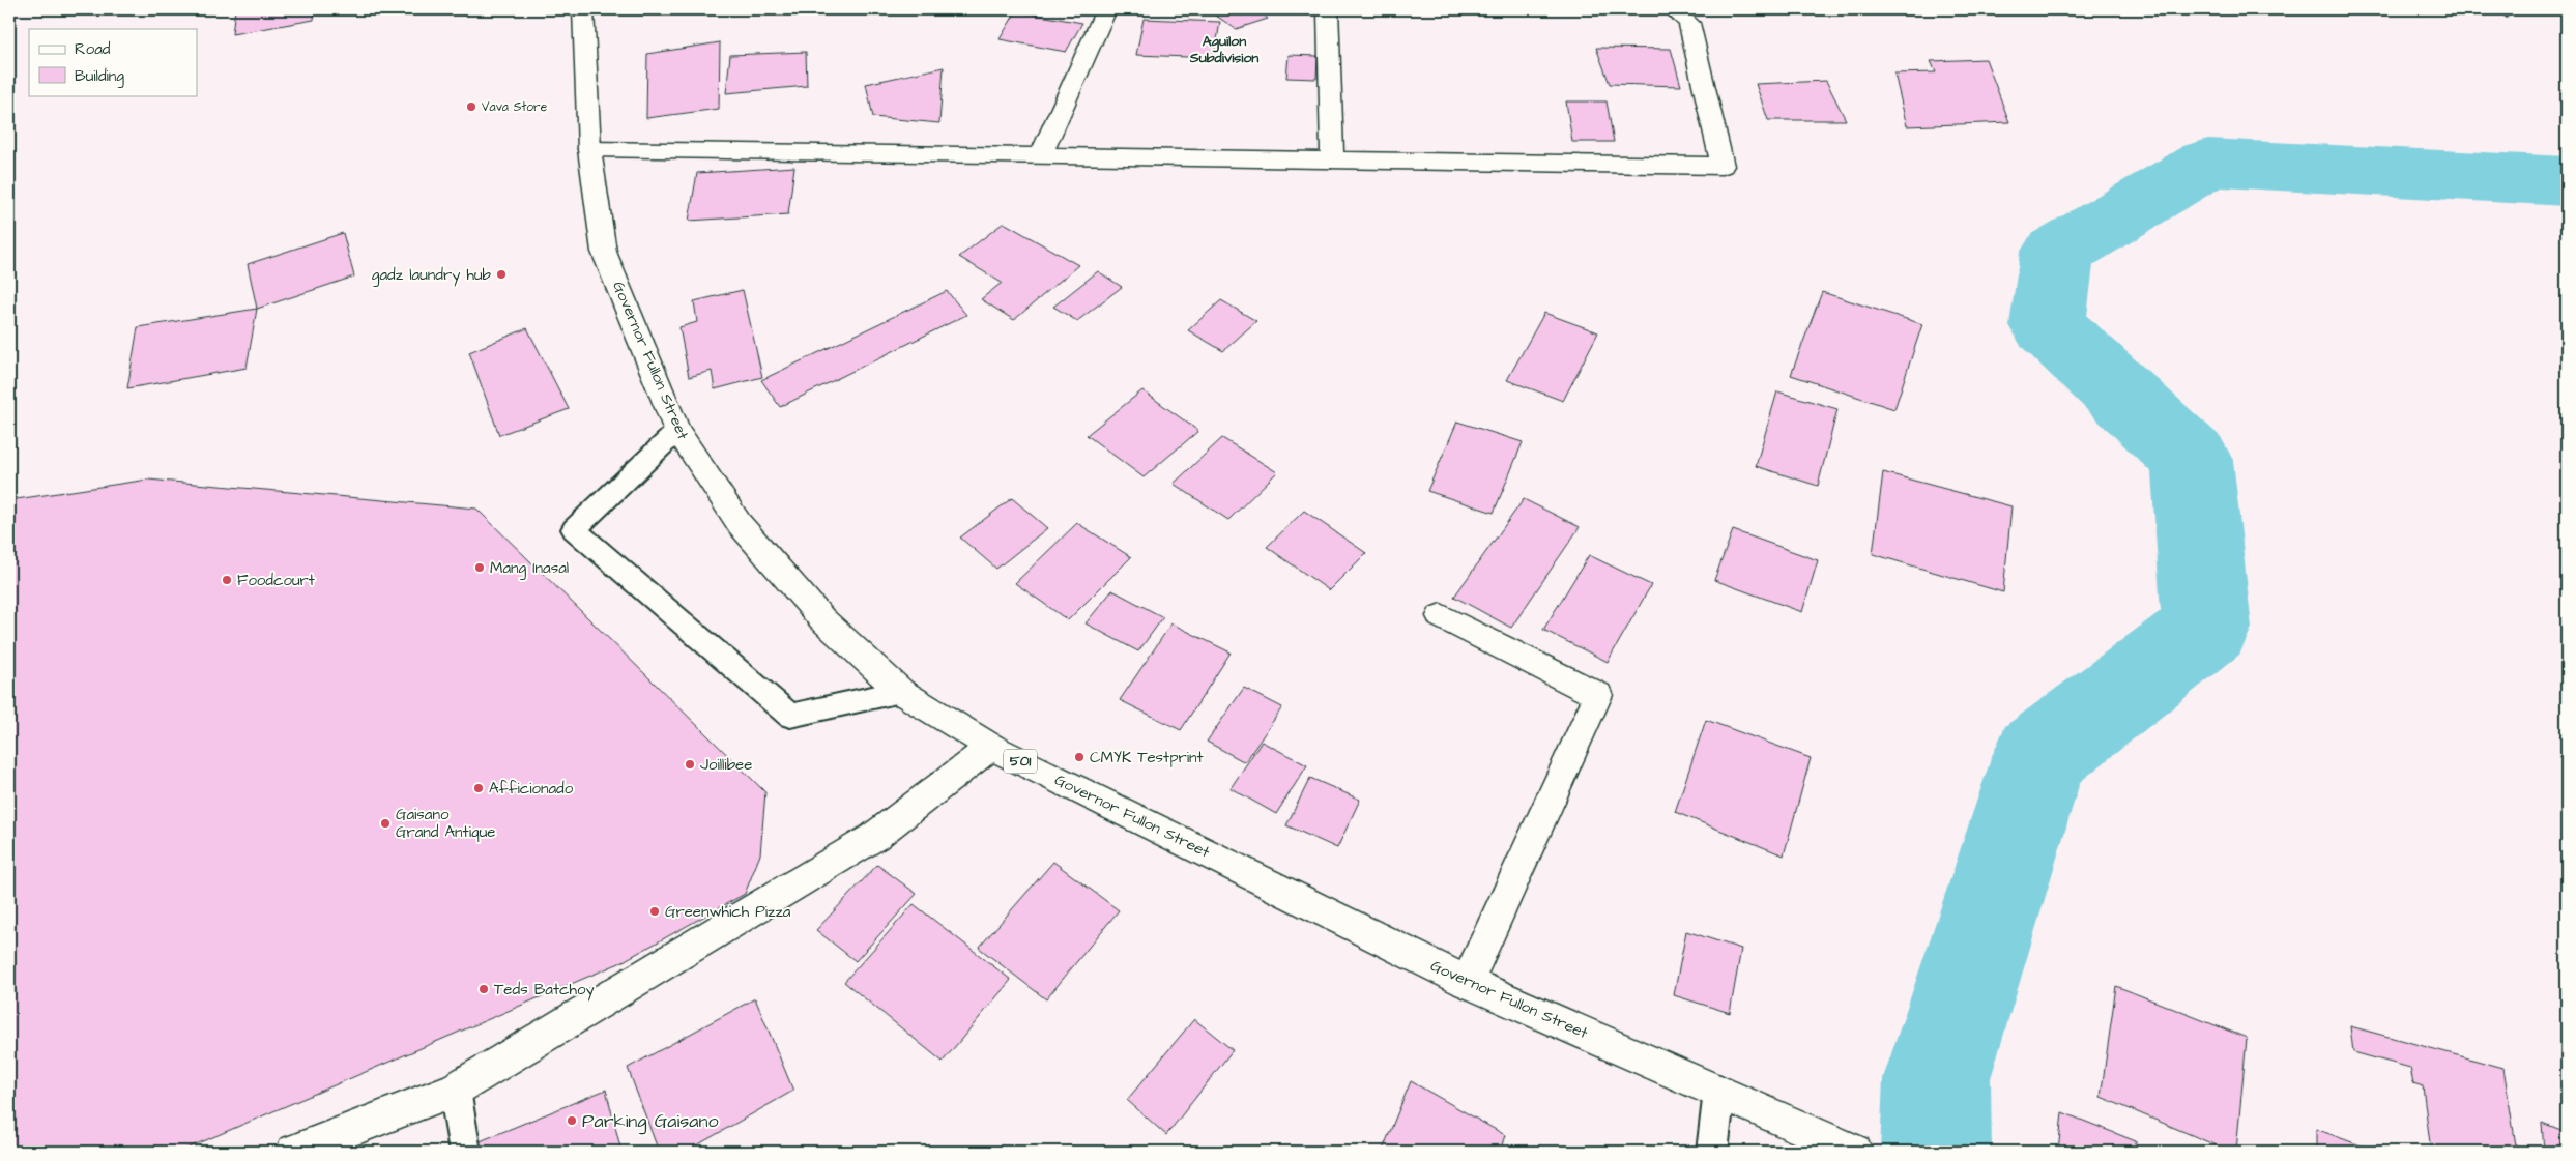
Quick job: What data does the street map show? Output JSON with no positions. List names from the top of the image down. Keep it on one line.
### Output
{"streets":{"street":["Governor Fullon Street","501"]},"districts":["Aguilon Subdivision"],"places":["Vava Store","gadz laundry hub","Mang Inasal","Foodcourt","CMYK Testprint","Joillibee","Afficionado","Gaisano Grand Antique","Greenwhich Pizza","Teds Batchoy","Parking Gaisano"],"legend":["Road","Building"]}
